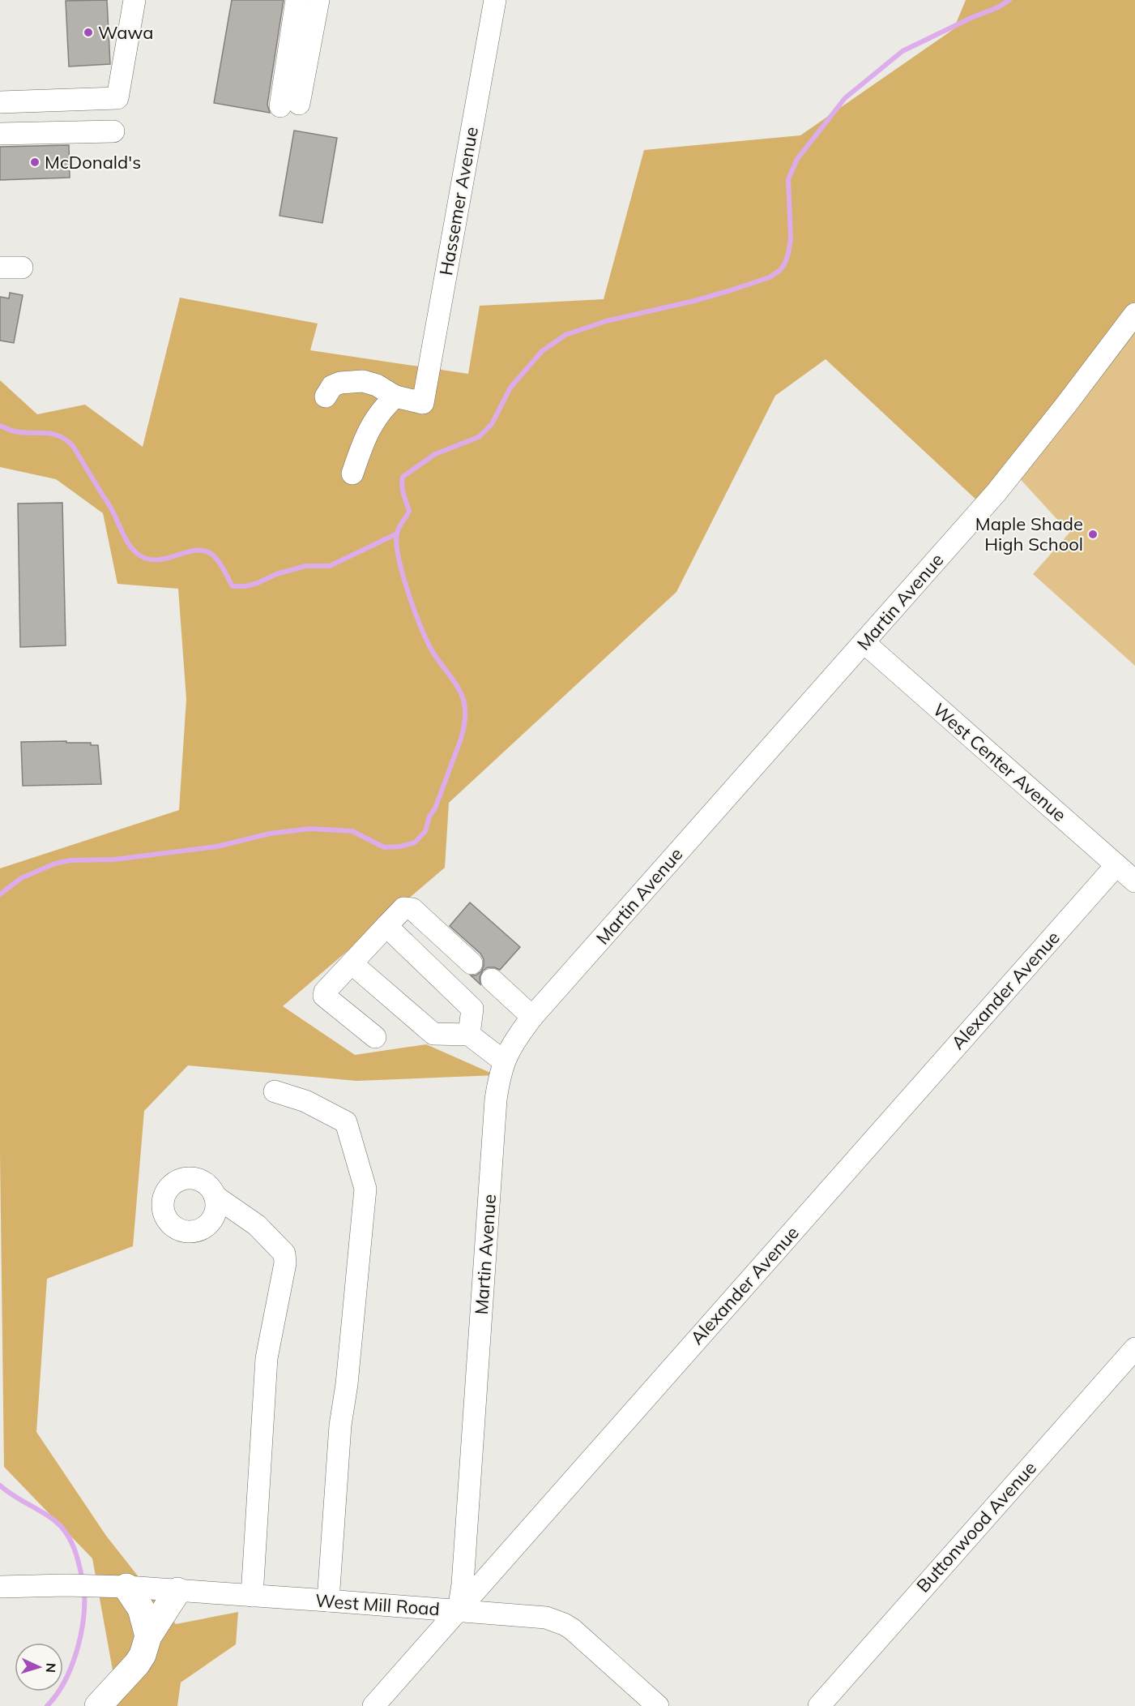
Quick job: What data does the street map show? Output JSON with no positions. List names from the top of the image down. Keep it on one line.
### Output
{"streets":{"street":["Hassemer Avenue","Martin Avenue","West Center Avenue","Alexander Avenue","Buttonwood Avenue","West Mill Road"]},"crossings":[["Martin Avenue","West Center Avenue"],["Martin Avenue","Alexander Avenue"],["Martin Avenue","West Mill Road"],["West Center Avenue","Alexander Avenue"],["Alexander Avenue","West Mill Road"]],"places":["Wawa","McDonald's","Maple Shade High School"],"north":"right"}
